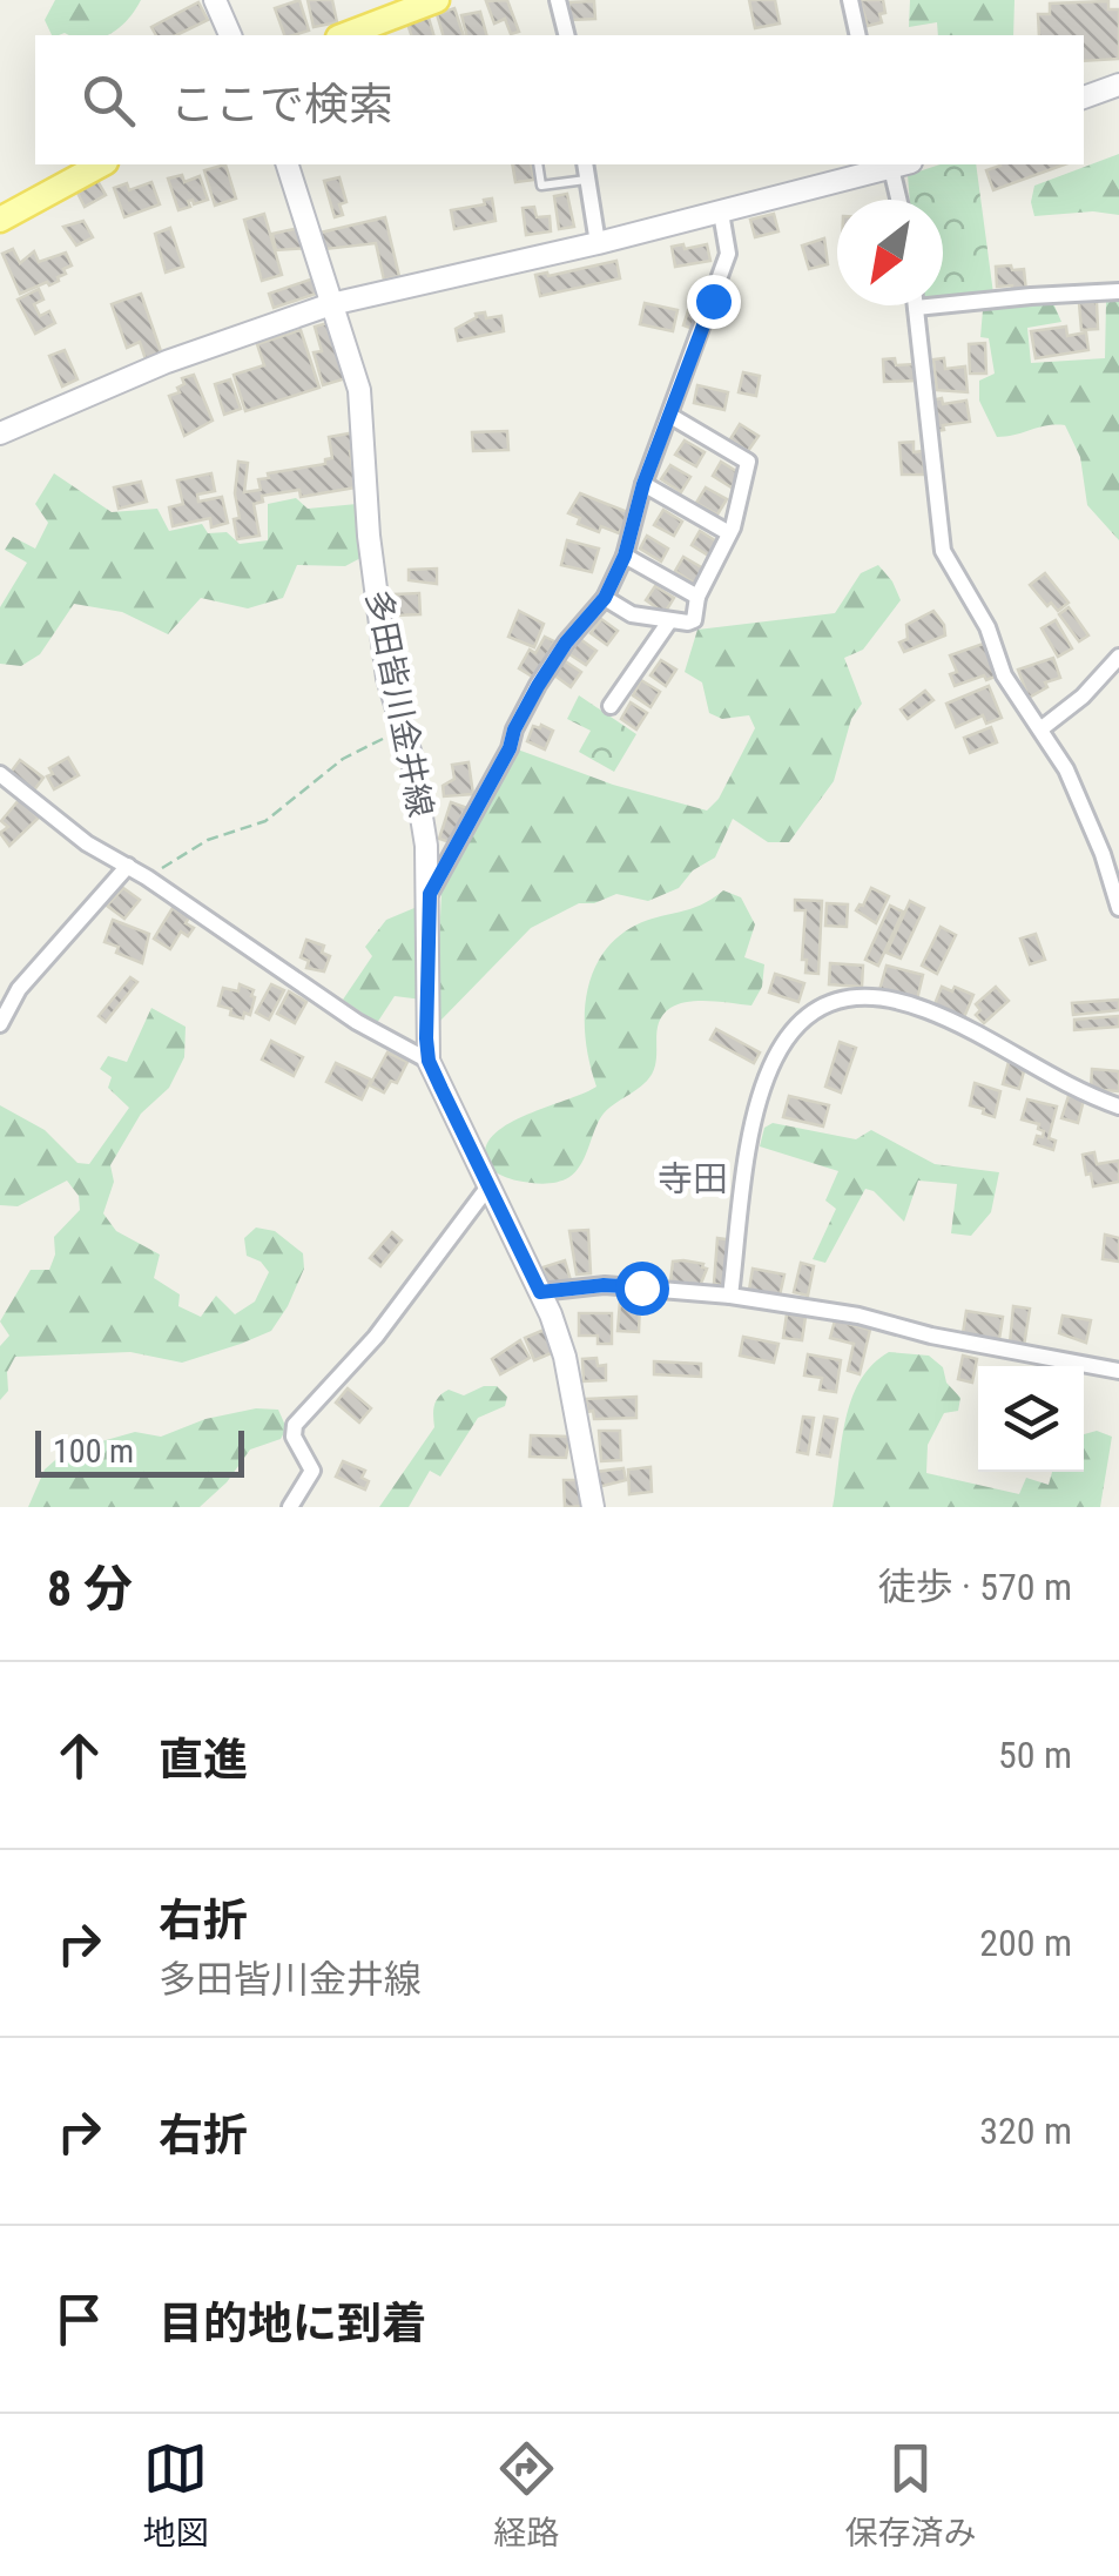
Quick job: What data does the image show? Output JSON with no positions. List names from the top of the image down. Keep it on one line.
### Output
{"streets":{"main road":["多田皆川金井線"]},"districts":["寺田"],"scale_bar":"100 m","north":"bottom left","page":{"search":"ここで検索","scale":"100 m","heading":["8 分","徒歩 · 570 m"],"list":[["直進","50 m"],["右折","多田皆川金井線","200 m"],["右折","320 m"],"目的地に到着"],"nav":["地図","経路","保存済み"]}}
